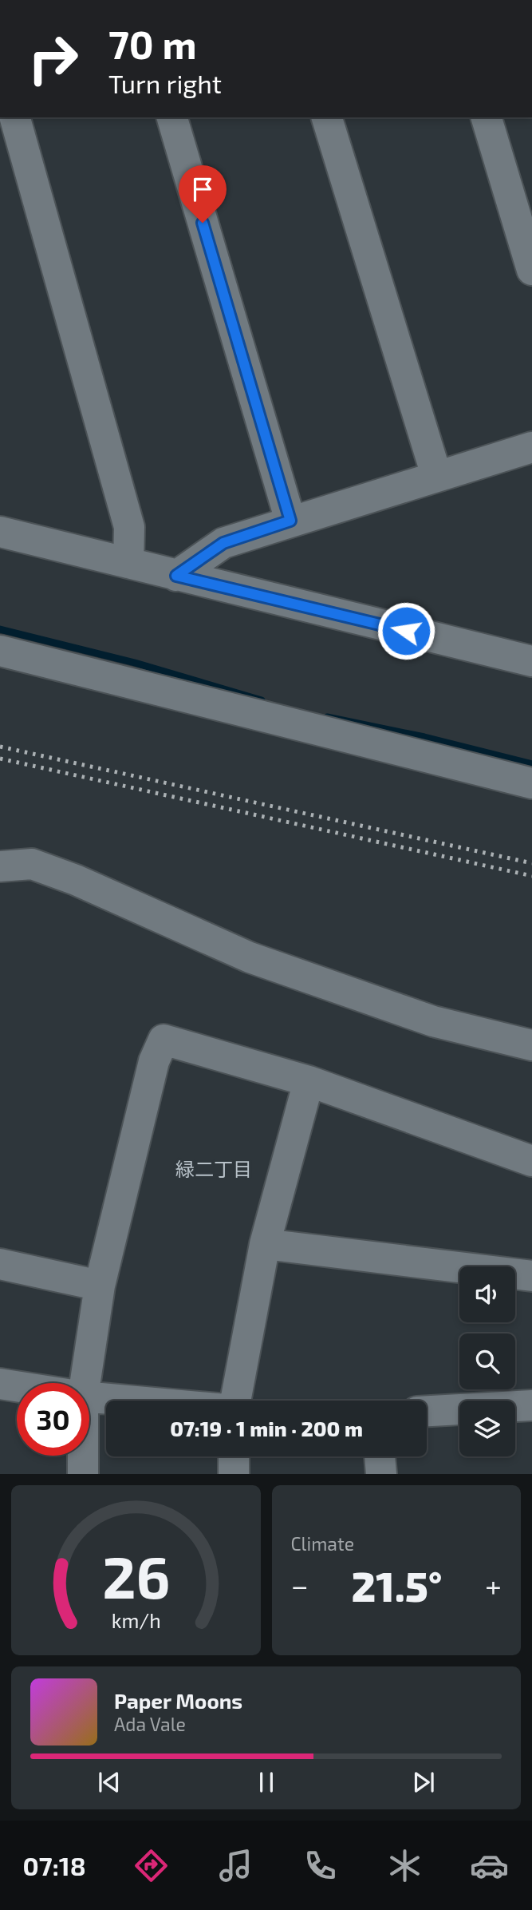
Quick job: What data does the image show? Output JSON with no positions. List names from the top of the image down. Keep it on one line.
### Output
{"districts":["緑二丁目"],"page":{"turn":["70 m","Turn right"],"limit":"30","trip":"07:19 · 1 min · 200 m","tile":"Climate","heat":["−","21.5°","+"],"song":["Paper Moons","Ada Vale"],"tabs":"07:18","gauge":["26","km/h"]}}
